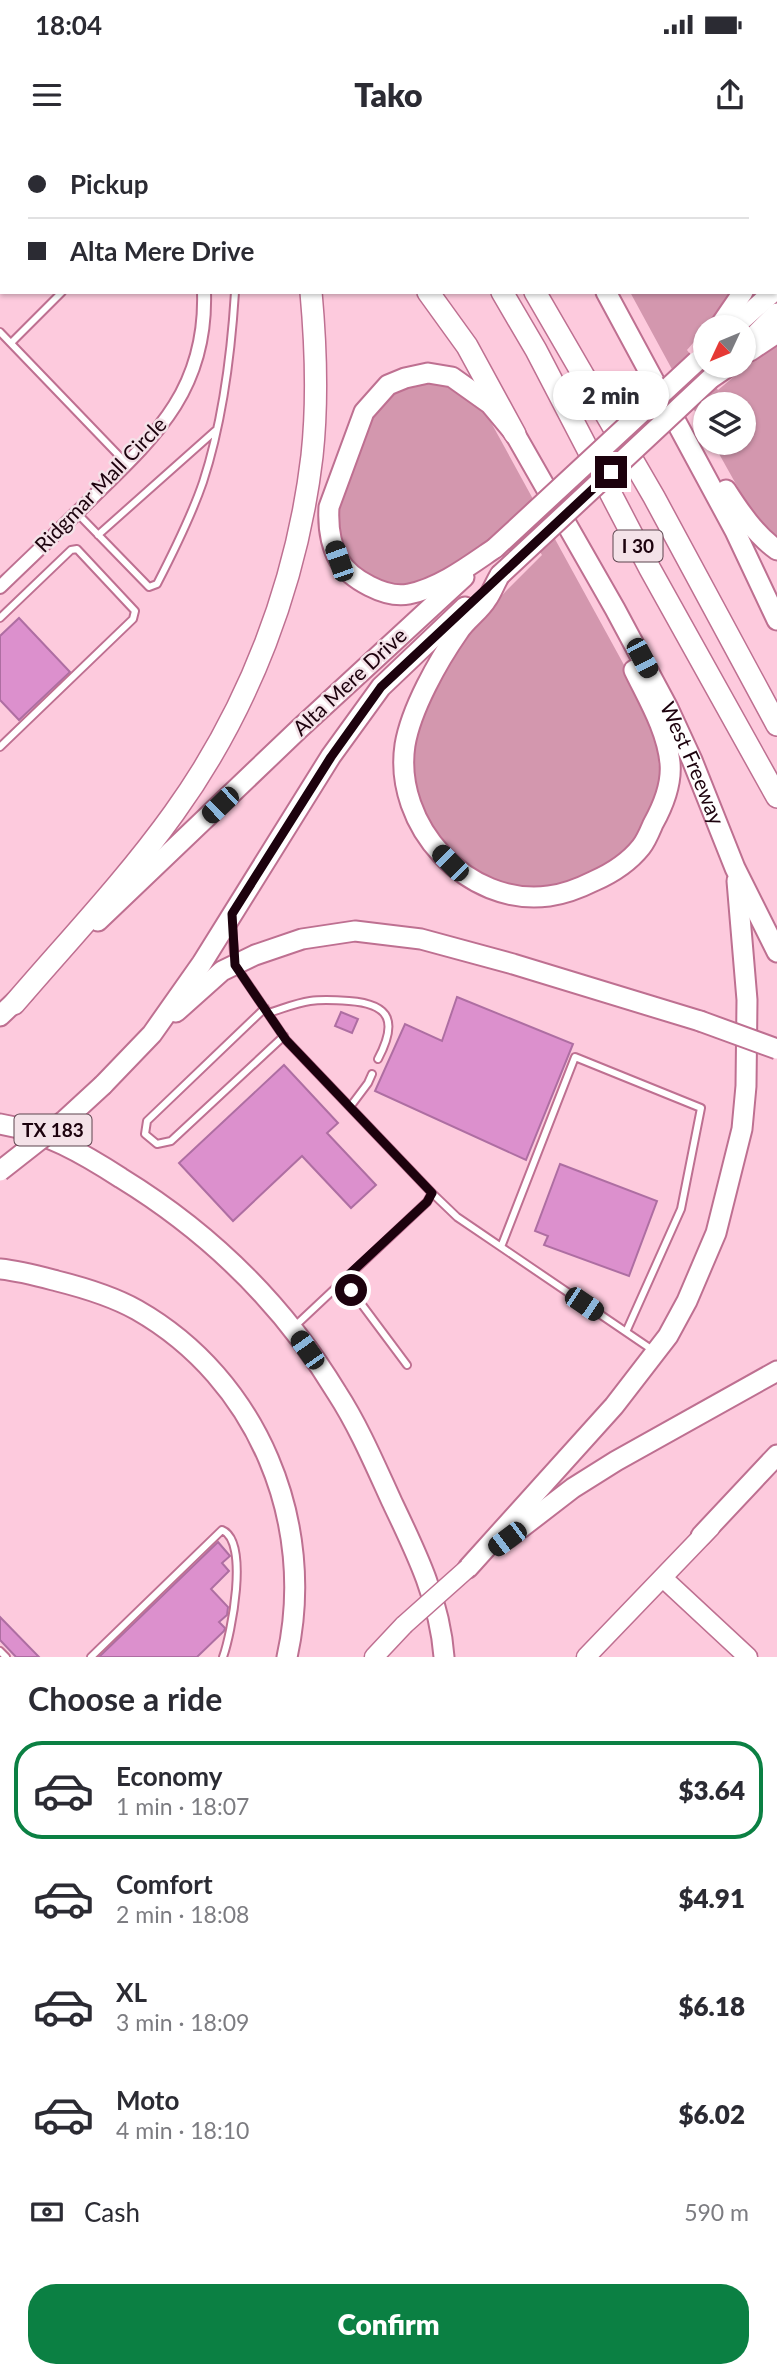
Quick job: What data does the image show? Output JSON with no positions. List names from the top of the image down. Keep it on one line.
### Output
{"streets":{"highway":["I 30"],"main road":["Alta Mere Drive","West Freeway","TX 183"],"street":["Ridgmar Mall Circle"]},"crossings":[["Alta Mere Drive","West Freeway"]],"north":"bottom left","page":{"status":"18:04","header":"Tako","banner":["Pickup","Alta Mere Drive"],"bubble":"2 min","heading":"Choose a ride","list":[{"name":"Economy","note":"1 min · 18:07","value":"$3.64"},{"name":"Comfort","note":"2 min · 18:08","value":"$4.91"},{"name":"XL","note":"3 min · 18:09","value":"$6.18"},{"name":"Moto","note":"4 min · 18:10","value":"$6.02"}],"pay":["Cash","590 m"],"buttons":"Confirm"}}
